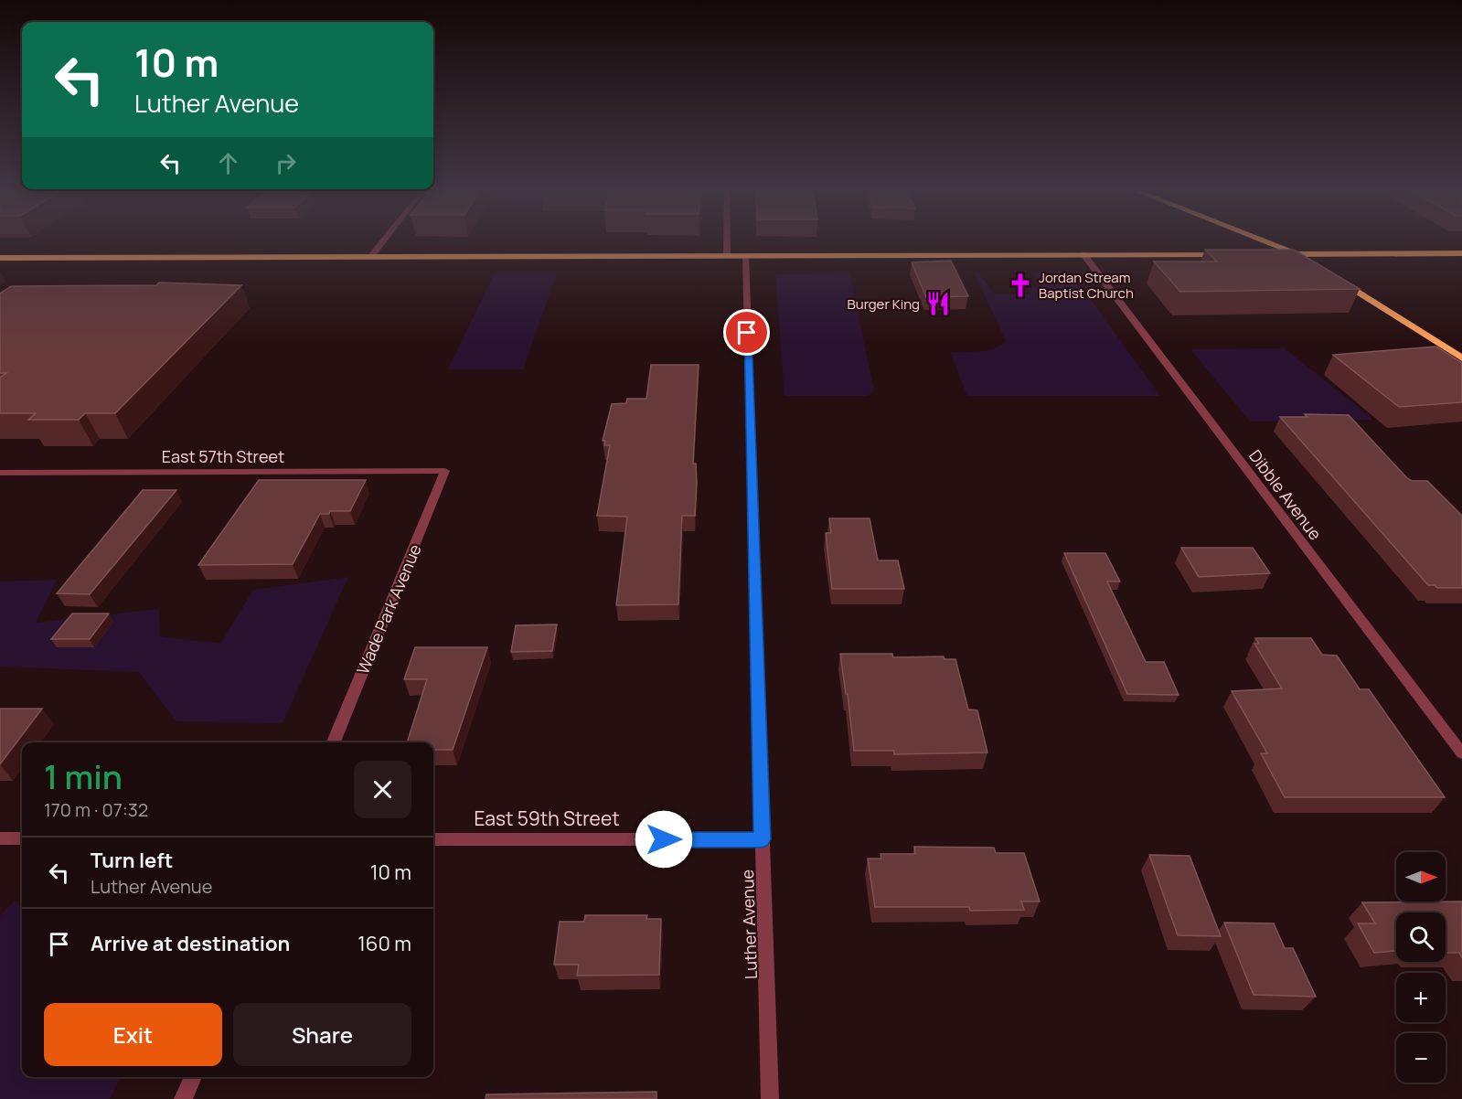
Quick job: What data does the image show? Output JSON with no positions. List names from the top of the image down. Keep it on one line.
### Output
{"streets":{"street":["East 57th Street","Dibble Avenue","Wade Park Avenue","East 59th Street","Luther Avenue"]},"crossings":[["East 57th Street","Wade Park Avenue"],["East 59th Street","Luther Avenue"]],"places":{"church":["Jordan Stream Baptist Church"],"restaurant":["Burger King"]},"north":"right","page":{"turn":["10 m","Luther Avenue"],"heading":["1 min","170 m · 07:32"],"list":[{"name":"Turn left","note":"Luther Avenue","value":"10 m"},{"name":"Arrive at destination","value":"160 m"}],"map_buttons":["+","−"],"buttons":["Exit","Share"]}}
